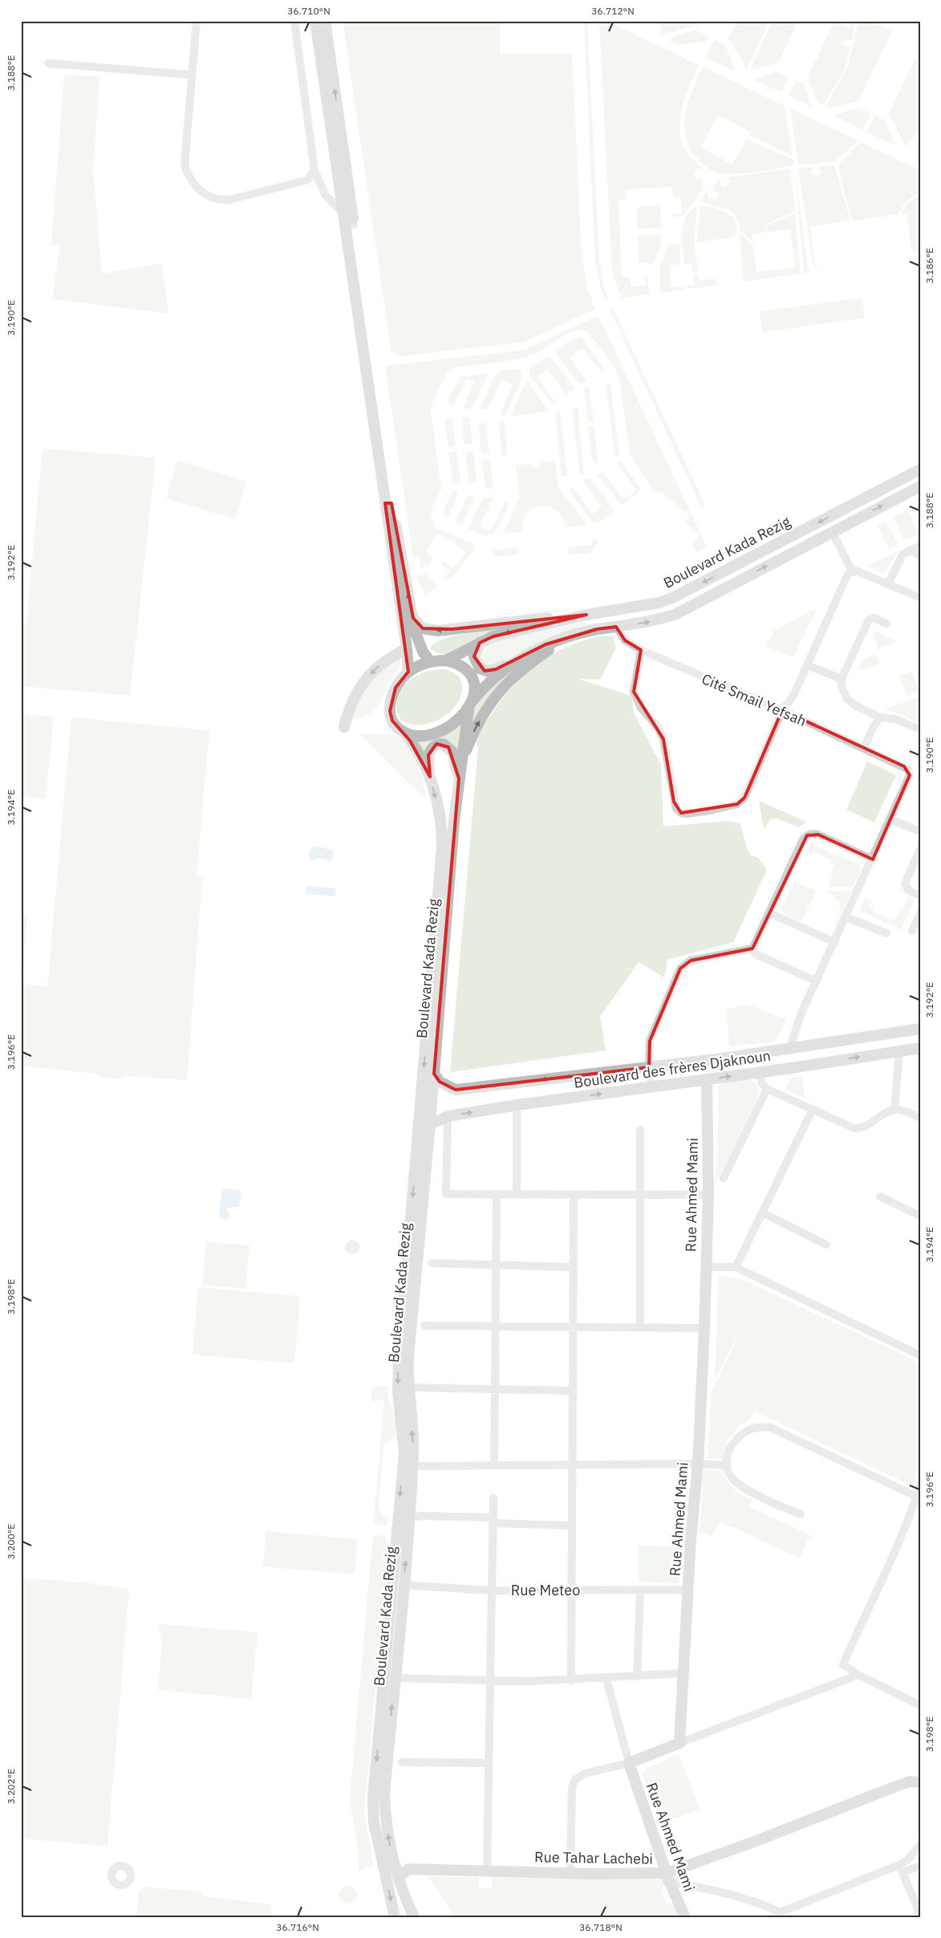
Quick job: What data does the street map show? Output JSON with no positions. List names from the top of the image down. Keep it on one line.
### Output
{"streets":{"main road":["Boulevard Kada Rezig","Boulevard des frères Djaknoun","Rue Ahmed Mami","Rue Tahar Lachebi"],"street":["Cité Smail Yefsah","Rue Meteo"]},"crossings":[["Boulevard Kada Rezig","Cité Smail Yefsah"],["Boulevard Kada Rezig","Boulevard des frères Djaknoun"],["Boulevard Kada Rezig","Rue Meteo"],["Boulevard Kada Rezig","Rue Tahar Lachebi"],["Boulevard des frères Djaknoun","Rue Ahmed Mami"],["Rue Ahmed Mami","Rue Meteo"],["Rue Ahmed Mami","Rue Tahar Lachebi"]],"coordinates":["36.710°N","36.712°N","3.188°E","3.186°E","3.190°E","3.192°E","3.194°E","3.196°E","3.198°E","3.200°E","3.202°E","36.716°N","36.718°N"]}
